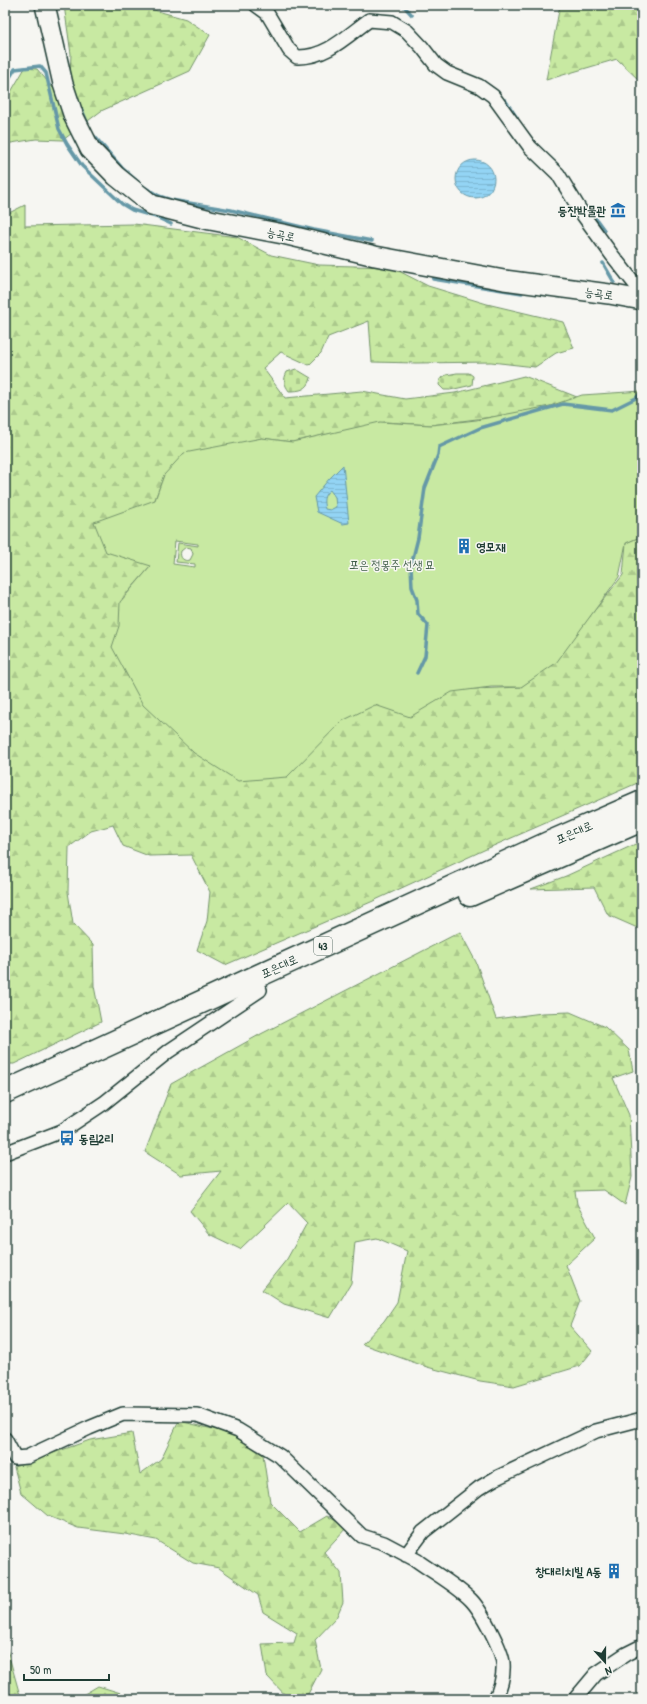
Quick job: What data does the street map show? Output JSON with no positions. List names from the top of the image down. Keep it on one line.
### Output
{"streets":{"highway":["포은대로","43"],"street":["능곡로"]},"parks":["포은 정몽주 선생 묘"],"places":{"museum":["등잔박물관"],"building":["영모재","창대리치빌 A동"],"bus stop":["동림2리"]},"scale_bar":"50 m","north":"bottom"}
